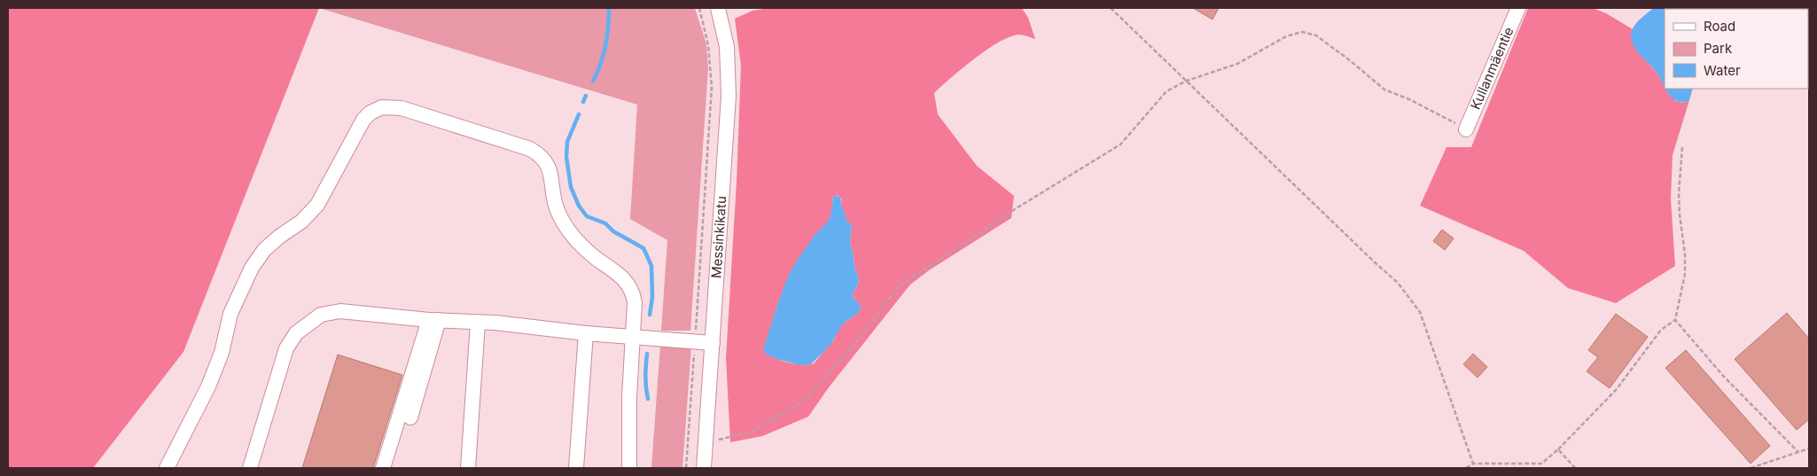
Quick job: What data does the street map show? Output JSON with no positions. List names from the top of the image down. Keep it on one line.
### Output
{"streets":{"street":["Kullanmäentie","Messinkikatu"]},"legend":["Road","Park","Water"]}
